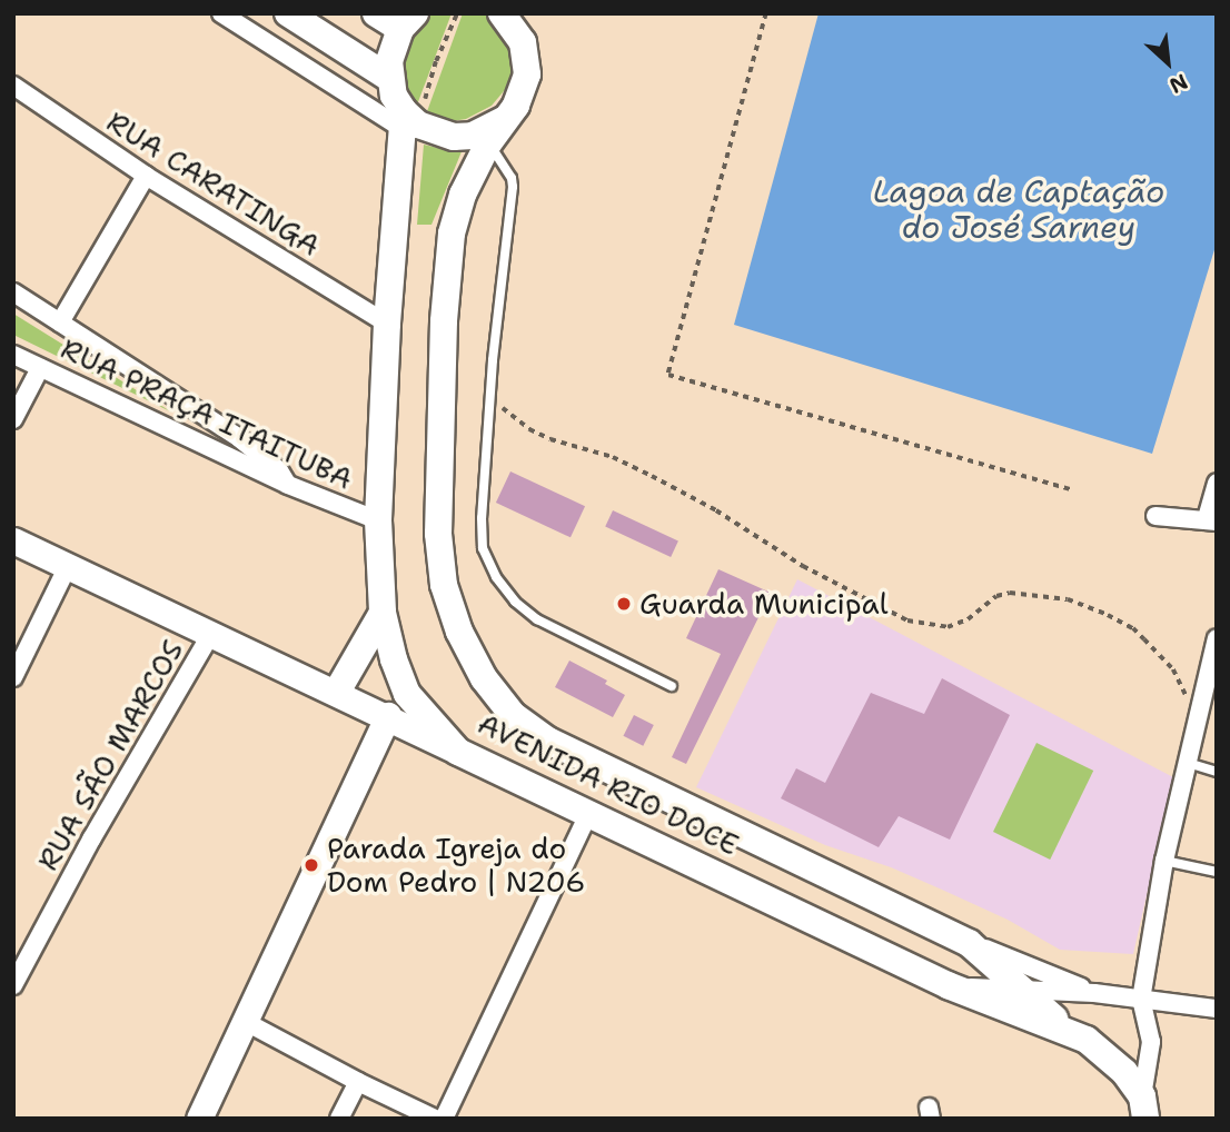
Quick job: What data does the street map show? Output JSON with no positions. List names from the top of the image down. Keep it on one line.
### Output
{"streets":{"main road":["AVENIDA RIO DOCE"],"street":["RUA CARATINGA","RUA PRAÇA ITAITUBA","RUA SÃO MARCOS"]},"crossings":[["RUA CARATINGA","AVENIDA RIO DOCE"],["RUA PRAÇA ITAITUBA","AVENIDA RIO DOCE"]],"water":["Lagoa de Captação do José Sarney"],"places":["Guarda Municipal","Parada Igreja do Dom Pedro | N206"],"north":"bottom right"}
